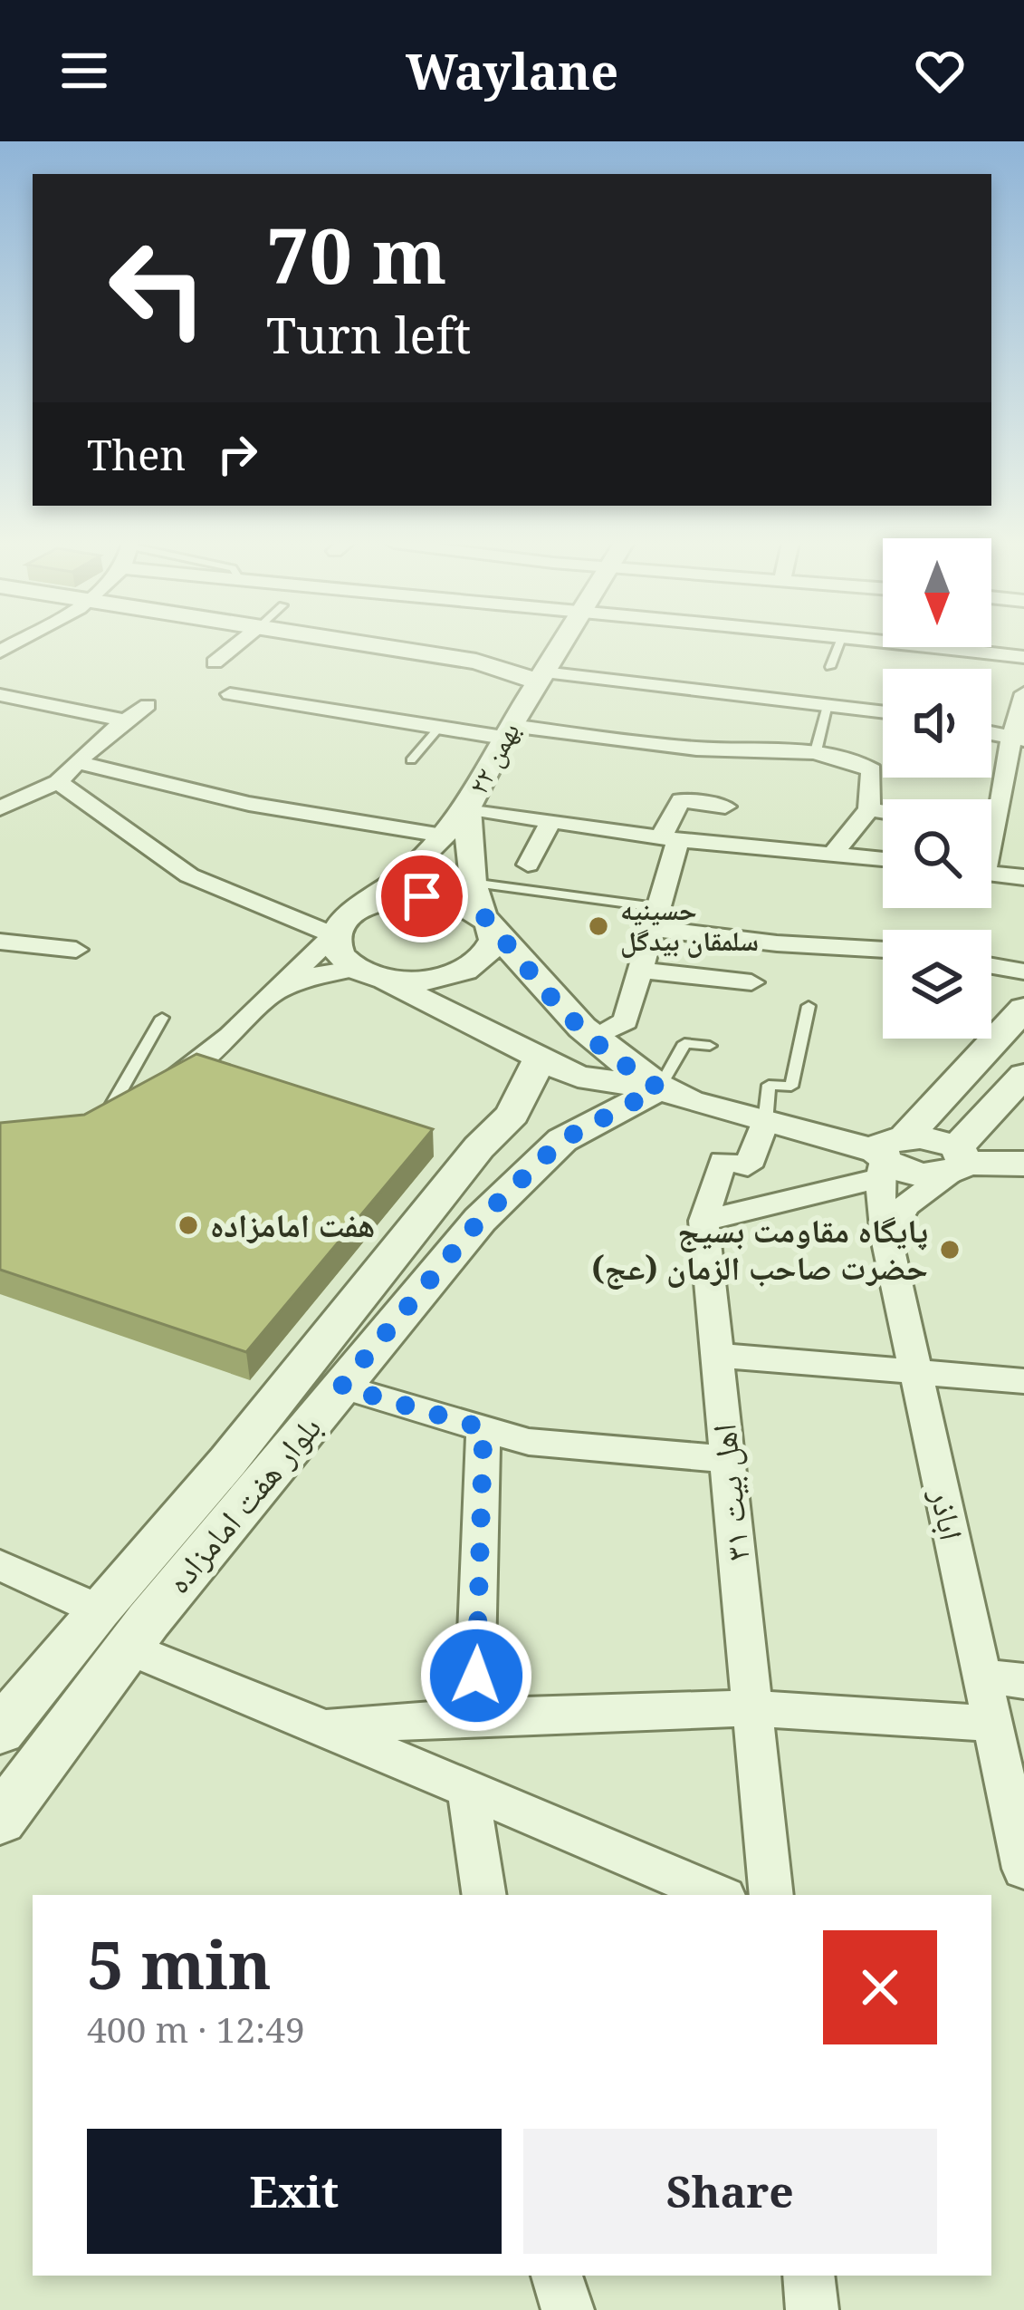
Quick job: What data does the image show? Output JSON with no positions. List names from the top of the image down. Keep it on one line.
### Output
{"streets":{"street":["۲۲ بهمن","اهل بیت ۳۱","بلوار هفت امامزاده","اباذر"]},"crossings":[["۲۲ بهمن","اهل بیت ۳۱"],["۲۲ بهمن","بلوار هفت امامزاده"],["۲۲ بهمن","اباذر"]],"places":["حسینیه سلمقان بیدگل","هفت امامزاده","پایگاه مقاومت بسیج حضرت صاحب الزمان (عج)"],"north":"bottom","page":{"header":"Waylane","turn":["70 m","Turn left"],"then":"Then","heading":["5 min","400 m · 12:49"],"buttons":["Exit","Share"]}}
